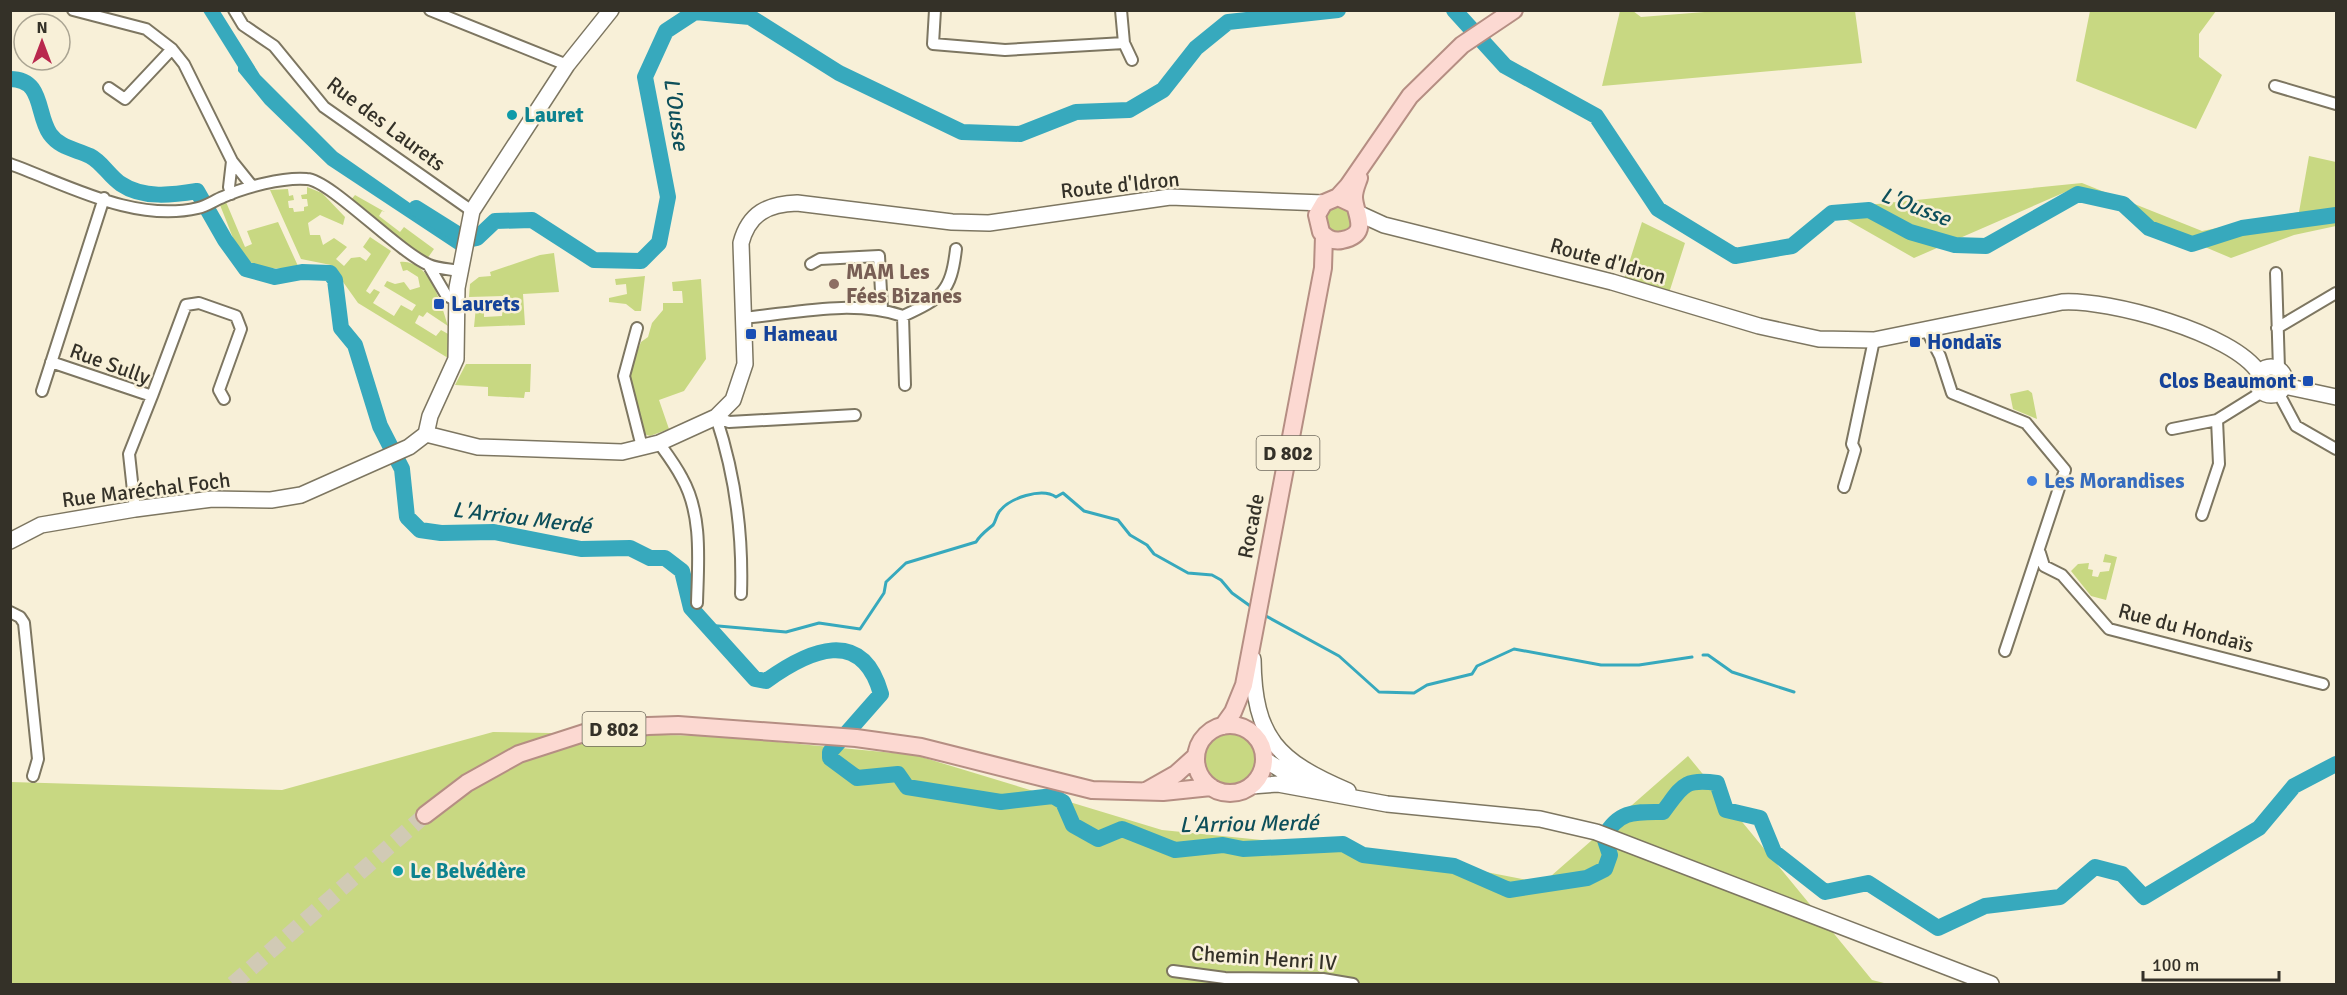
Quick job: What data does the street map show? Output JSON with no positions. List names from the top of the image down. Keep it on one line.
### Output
{"streets":{"main road":["D 802","Rocade"],"street":["Rue des Laurets","Route d'Idron","Rue Sully","Rue Maréchal Foch","Rue du Hondaïs","Chemin Henri IV"]},"crossings":[["Route d'Idron","Rocade"],["Rue Sully","Rue Maréchal Foch"],["D 802","Rocade"]],"water":["L'Ousse","L'Arriou Merdé"],"places":{"other":["Lauret","MAM Les Fées Bizanes","Les Morandises","Le Belvédère"],"transit":["Laurets","Hameau","Hondaïs","Clos Beaumont"]},"scale_bar":"100 m","north":"top"}
